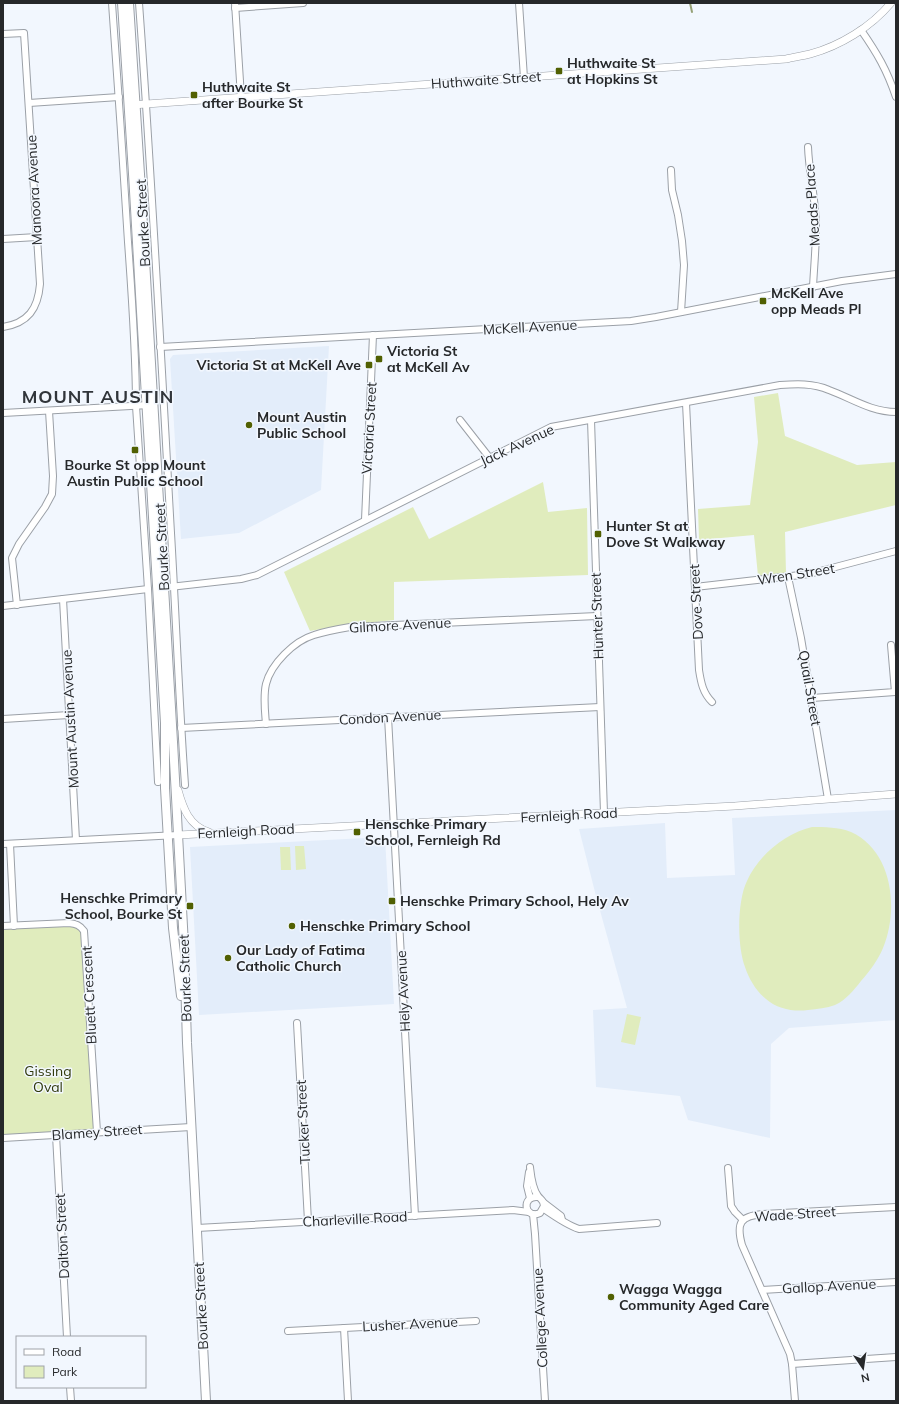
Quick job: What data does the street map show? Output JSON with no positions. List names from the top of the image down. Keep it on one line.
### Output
{"streets":{"main road":["Bourke Street"],"street":["Huthwaite Street","Manoora Avenue","Meads Place","McKell Avenue","Victoria Street","Jack Avenue","Wren Street","Dove Street","Hunter Street","Gilmore Avenue","Quail Street","Condon Avenue","Mount Austin Avenue","Fernleigh Road","Hely Avenue","Bluett Crescent","Tucker Street","Blamey Street","Wade Street","Charleville Road","Dalton Street","Gallop Avenue","College Avenue","Lusher Avenue"]},"crossings":[["Huthwaite Street","Bourke Street"],["Meads Place","McKell Avenue"],["Bourke Street","McKell Avenue"],["Bourke Street","Jack Avenue"],["Bourke Street","Condon Avenue"],["Bourke Street","Fernleigh Road"],["Bourke Street","Blamey Street"],["Bourke Street","Charleville Road"],["McKell Avenue","Victoria Street"],["Victoria Street","Jack Avenue"],["Jack Avenue","Dove Street"],["Jack Avenue","Hunter Street"],["Wren Street","Dove Street"],["Wren Street","Quail Street"],["Hunter Street","Gilmore Avenue"],["Hunter Street","Condon Avenue"],["Hunter Street","Fernleigh Road"],["Gilmore Avenue","Condon Avenue"],["Quail Street","Fernleigh Road"],["Condon Avenue","Hely Avenue"],["Mount Austin Avenue","Fernleigh Road"],["Fernleigh Road","Hely Avenue"],["Hely Avenue","Charleville Road"],["Bluett Crescent","Blamey Street"],["Tucker Street","Charleville Road"],["Blamey Street","Dalton Street"],["Wade Street","Gallop Avenue"],["Charleville Road","College Avenue"]],"districts":["MOUNT AUSTIN"],"parks":["Gissing Oval"],"places":{"transit":["Huthwaite St at Hopkins St","Huthwaite St after Bourke St","McKell Ave opp Meads Pl","Victoria St at McKell Av","Victoria St at McKell Ave","Bourke St opp Mount Austin Public School","Hunter St at Dove St Walkway","Henschke Primary School, Fernleigh Rd","Henschke Primary School, Hely Av","Henschke Primary School, Bourke St"],"other":["Mount Austin Public School","Henschke Primary School","Our Lady of Fatima Catholic Church","Wagga Wagga Community Aged Care"]},"legend":["Road","Park"],"north":"bottom"}
